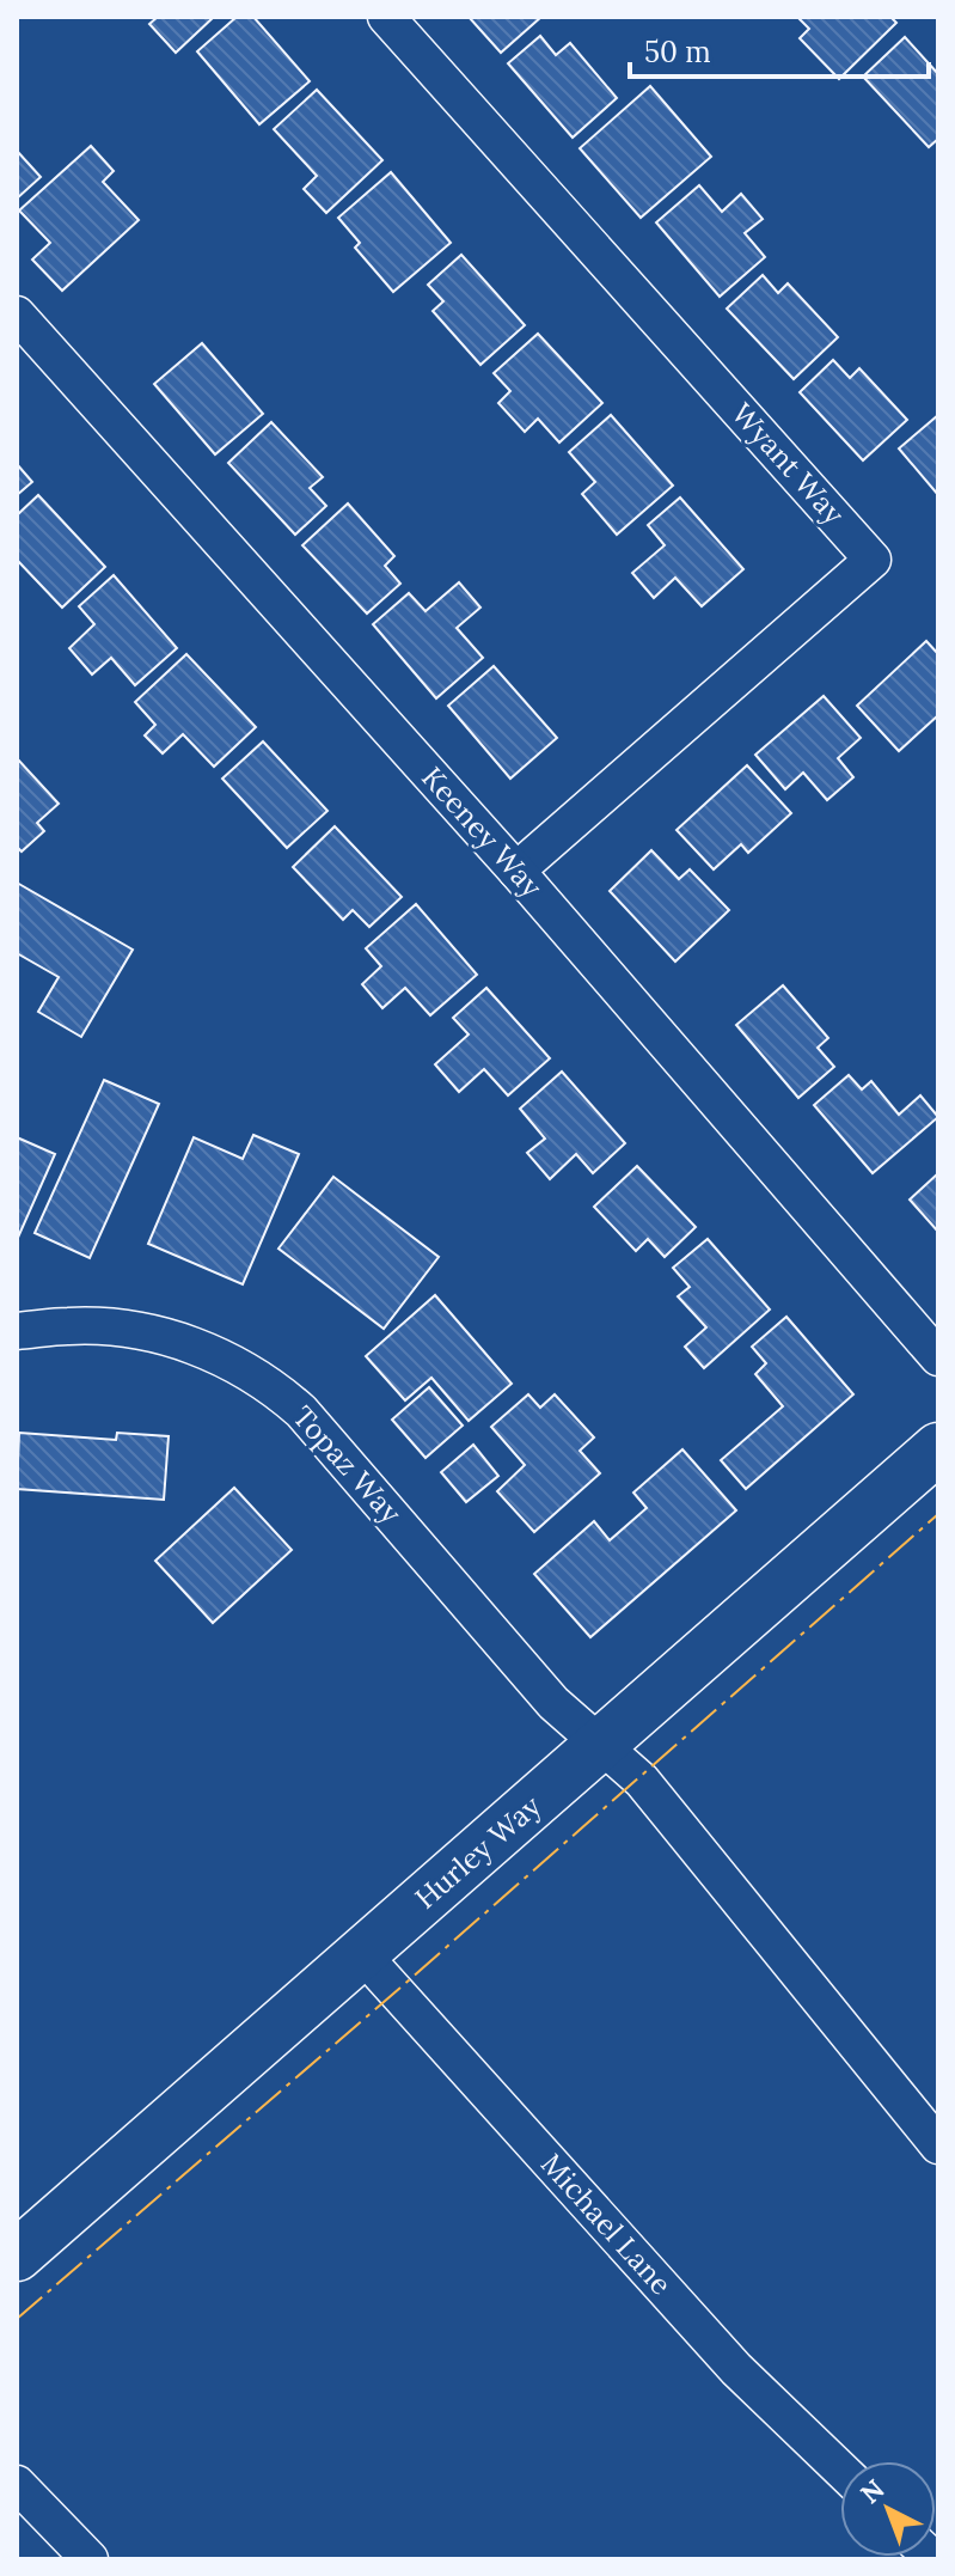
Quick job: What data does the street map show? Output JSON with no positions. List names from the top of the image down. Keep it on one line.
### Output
{"streets":{"street":["Wyant Way","Keeney Way","Topaz Way","Hurley Way","Michael Lane"]},"crossings":[["Wyant Way","Keeney Way"],["Topaz Way","Hurley Way"],["Hurley Way","Michael Lane"]],"scale_bar":"50 m","north":"top left"}
